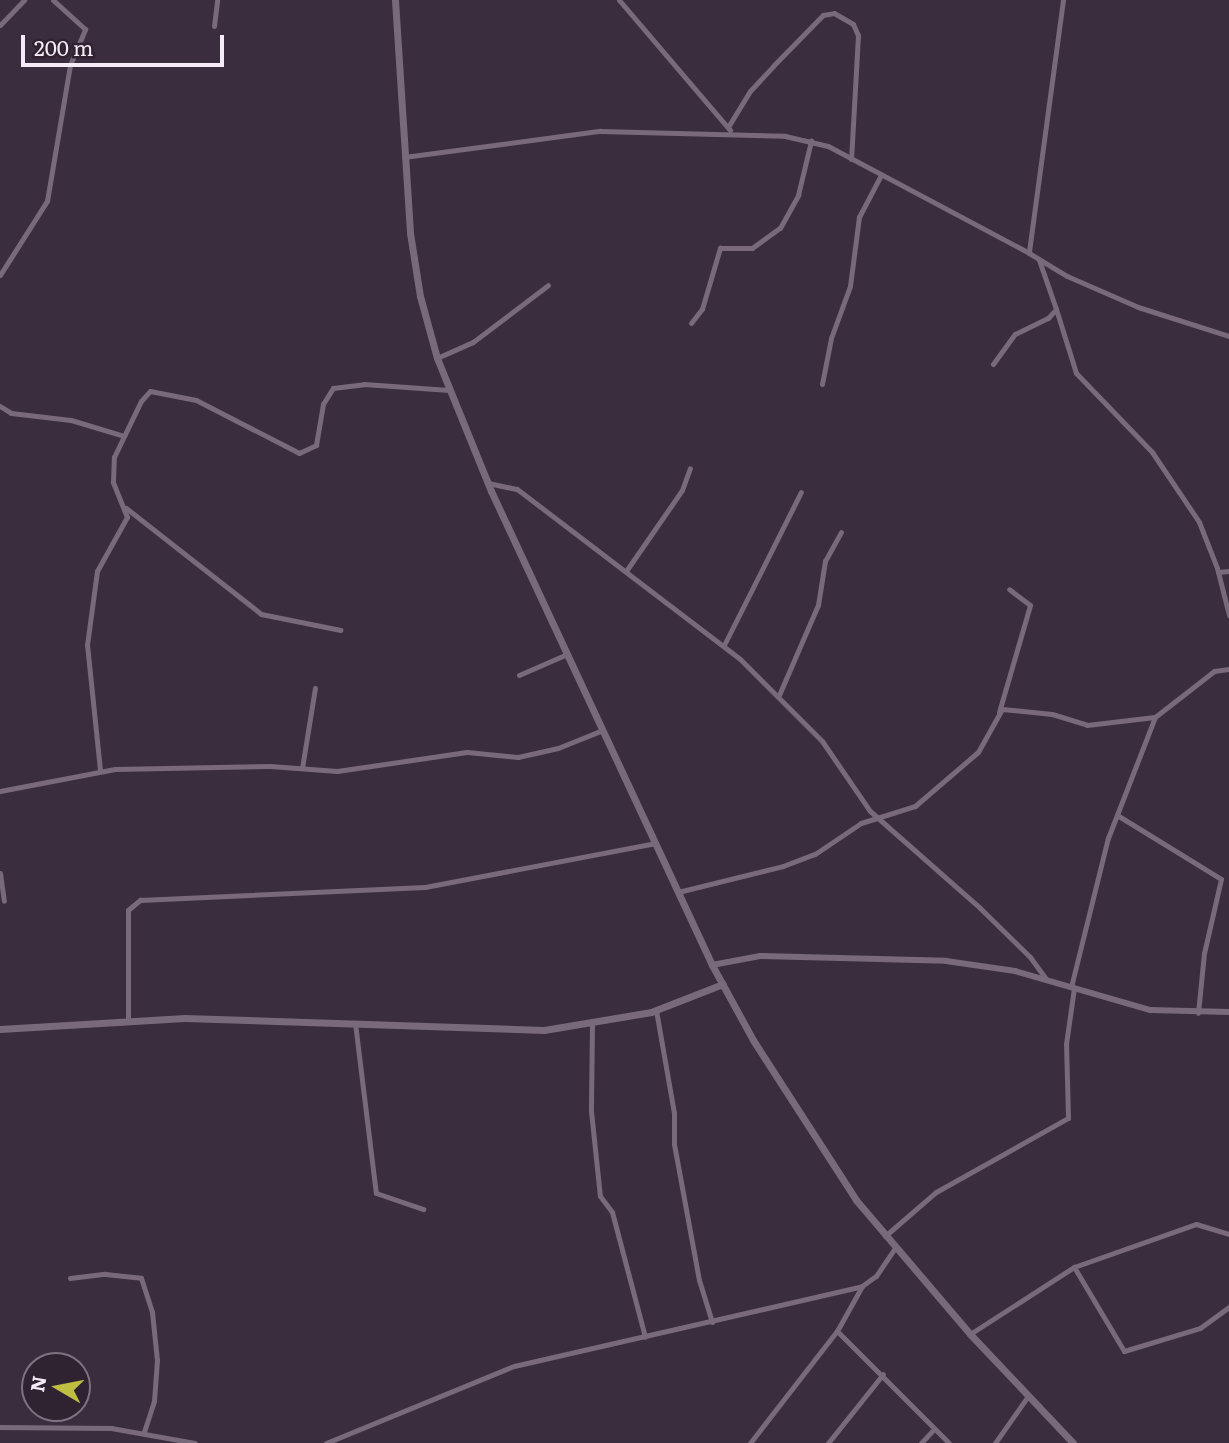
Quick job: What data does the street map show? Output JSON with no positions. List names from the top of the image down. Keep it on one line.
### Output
{"scale_bar":"200 m","north":"left"}
